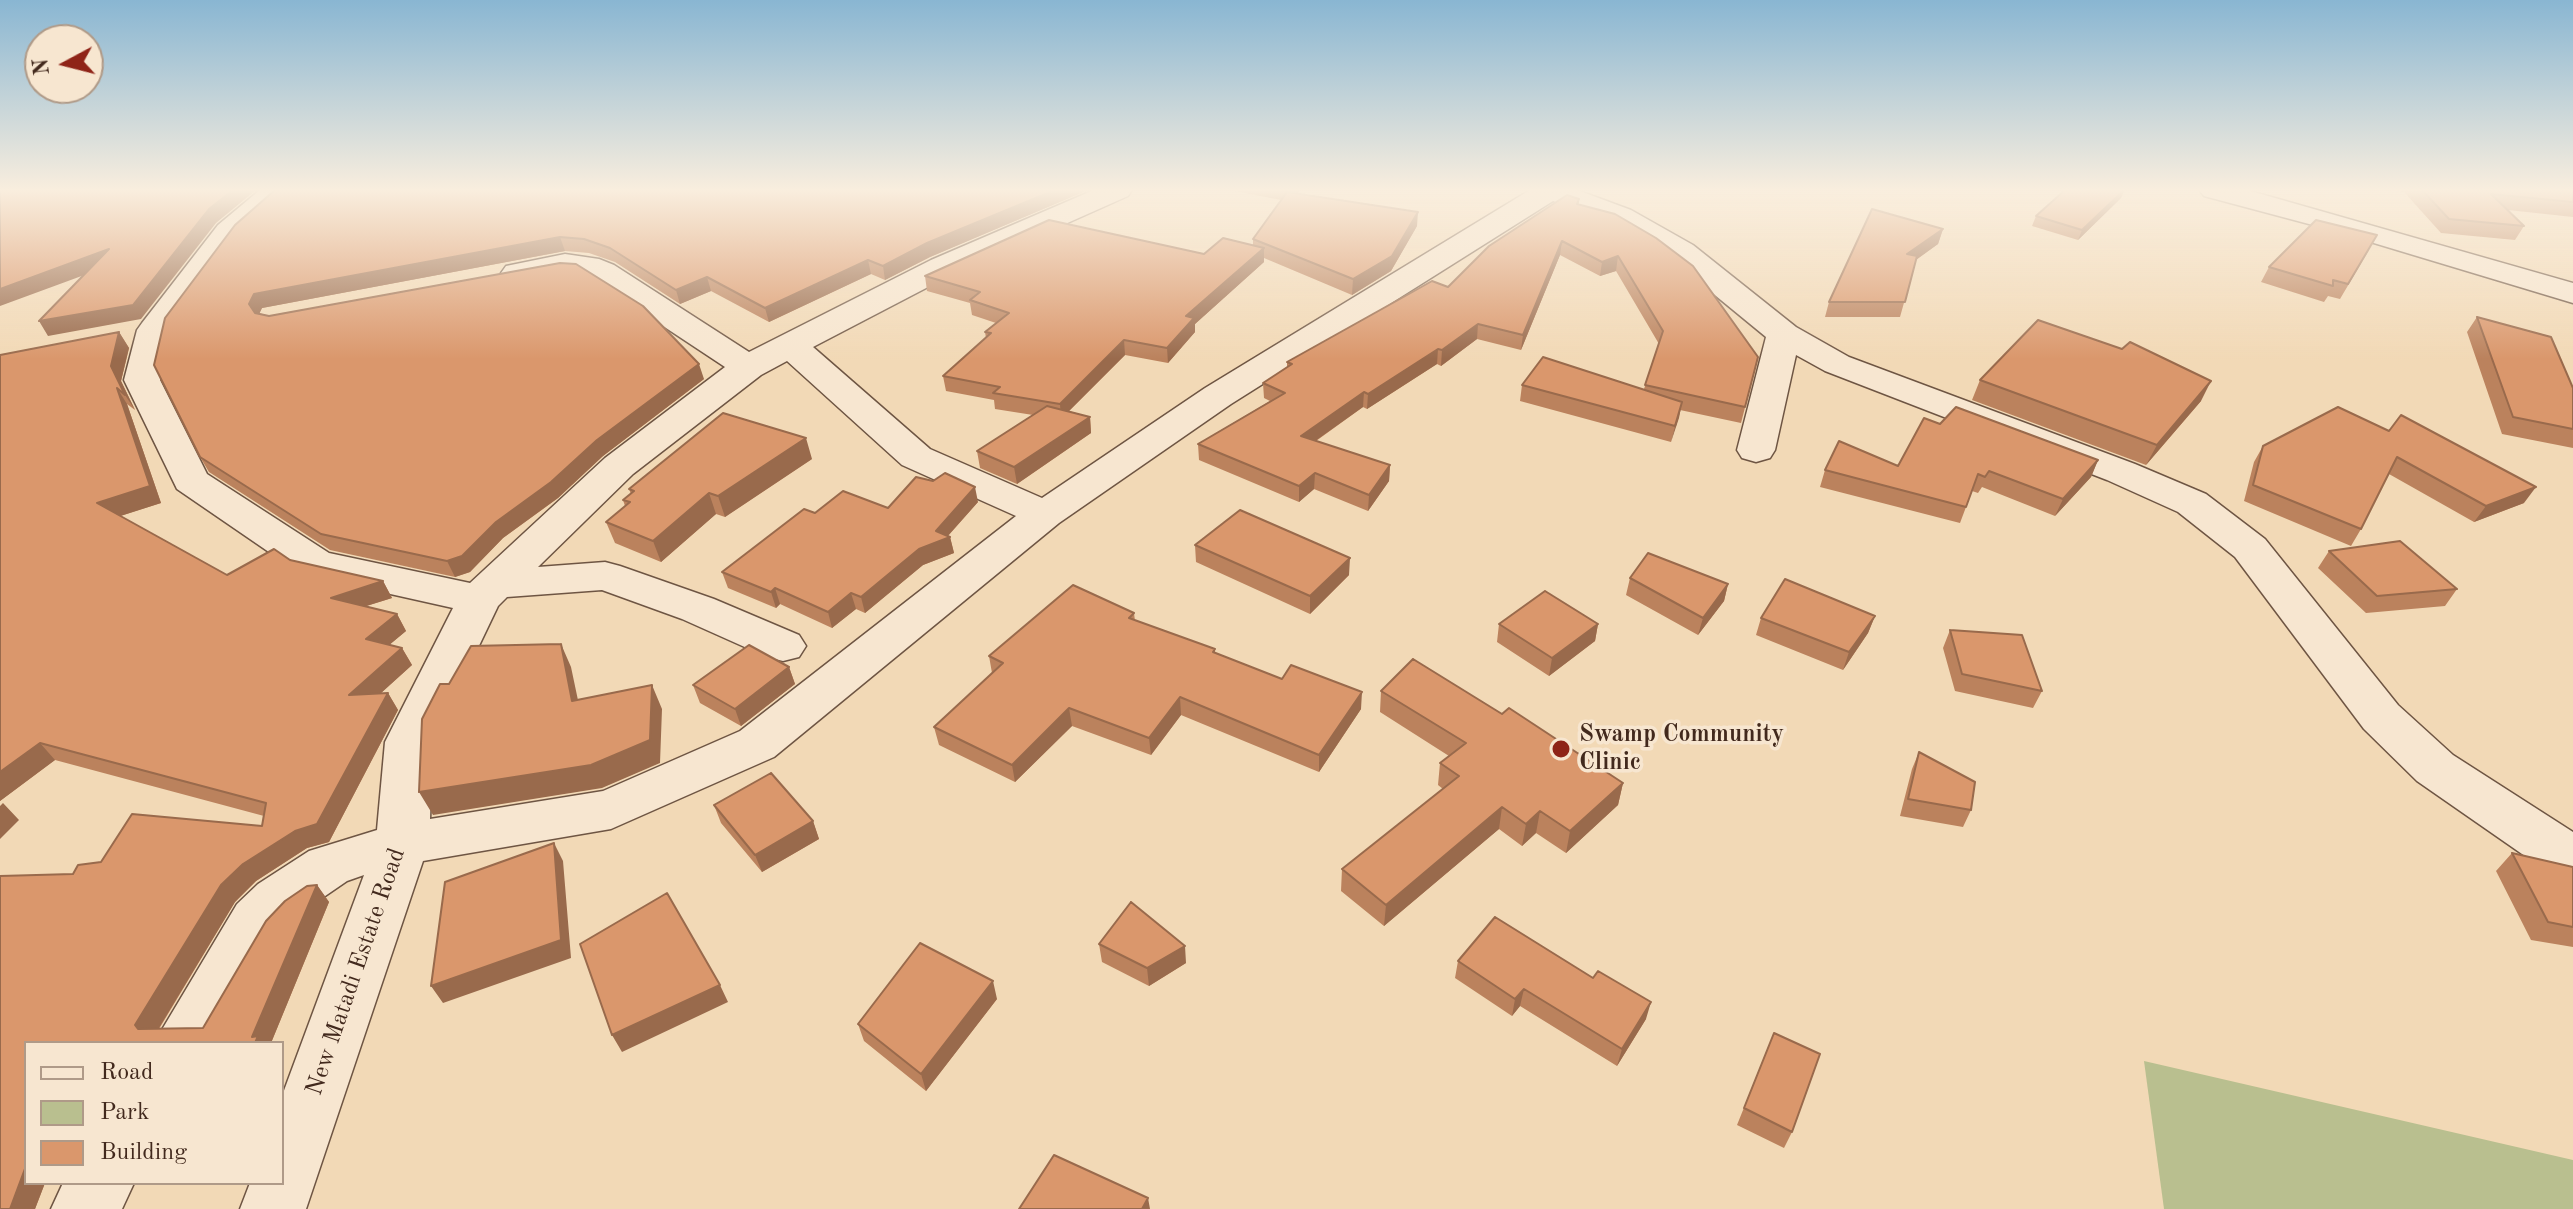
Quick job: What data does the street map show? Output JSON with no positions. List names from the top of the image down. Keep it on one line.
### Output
{"streets":{"street":["New Matadi Estate Road"]},"places":["Swamp Community Clinic"],"legend":["Road","Park","Building"],"north":"left"}
